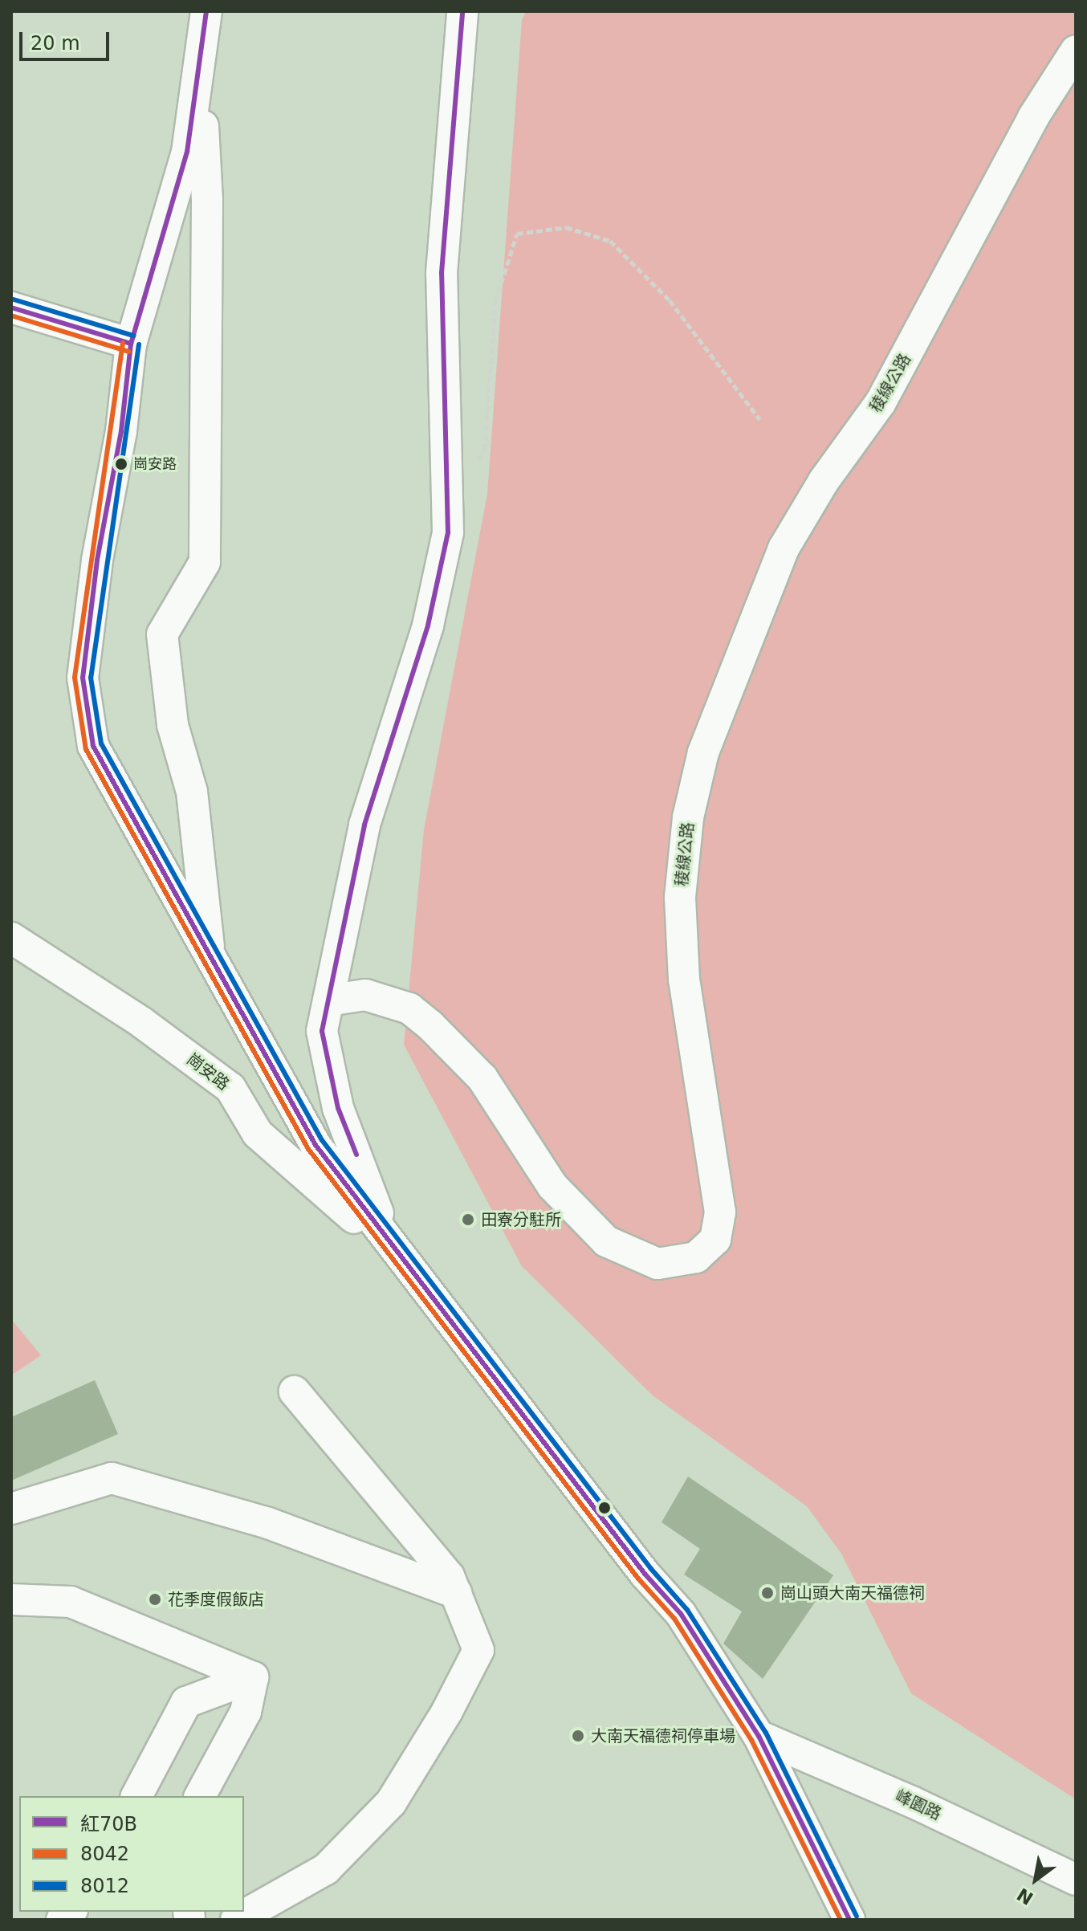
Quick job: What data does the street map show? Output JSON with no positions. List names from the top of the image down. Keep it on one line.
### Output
{"streets":{"street":["稜線公路","崗安路","峰園路"]},"crossings":[["稜線公路","崗安路"],["崗安路","峰園路"]],"places":["崗安路","田寮分駐所","崗山頭大南天福德祠","花季度假飯店","大南天福德祠停車場"],"lines":["transit line 紅70B","transit line 8012","transit line 8042"],"legend":["紅70B","8042","8012"],"scale_bar":"20 m","north":"bottom left"}
